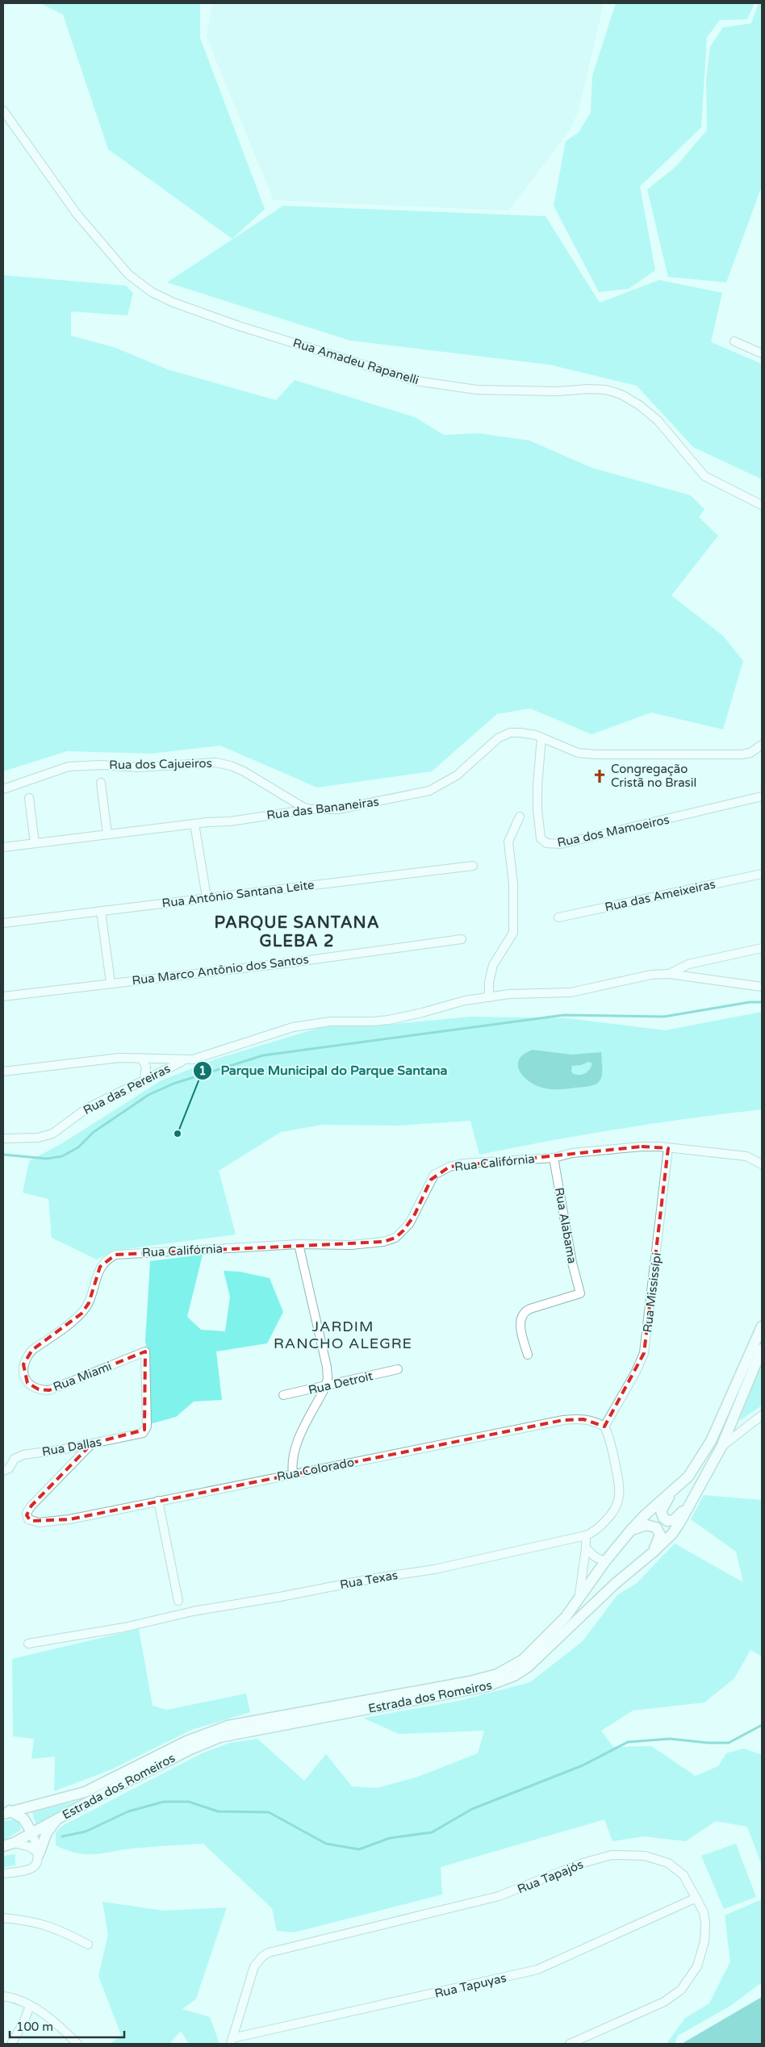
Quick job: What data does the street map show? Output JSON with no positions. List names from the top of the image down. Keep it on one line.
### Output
{"streets":{"main road":["Estrada dos Romeiros"],"street":["Rua Amadeu Rapanelli","Rua dos Cajueiros","Rua das Bananeiras","Rua dos Mamoeiros","Rua Antônio Santana Leite","Rua das Ameixeiras","Rua Marco Antônio dos Santos","Rua das Pereiras","Rua Califórnia","Rua Alabama","Rua Mississípi","Rua Miami","Rua Detroit","Rua Dallas","Rua Colorado","Rua Texas","Rua Tapajós","Rua Tapuyas"]},"crossings":[["Rua dos Cajueiros","Rua das Bananeiras"],["Rua das Bananeiras","Rua dos Mamoeiros"],["Rua Califórnia","Rua Alabama"],["Rua Califórnia","Rua Mississípi"],["Rua Califórnia","Rua Miami"],["Rua Mississípi","Rua Colorado"],["Rua Mississípi","Rua Texas"],["Rua Miami","Rua Dallas"],["Rua Dallas","Rua Colorado"],["Rua Colorado","Rua Texas"],["Rua Tapajós","Rua Tapuyas"]],"districts":["PARQUE SANTANA GLEBA 2","JARDIM RANCHO ALEGRE"],"places":{"church":["Congregação Cristã no Brasil"],"other":["Parque Municipal do Parque Santana"]},"scale_bar":"100 m"}
